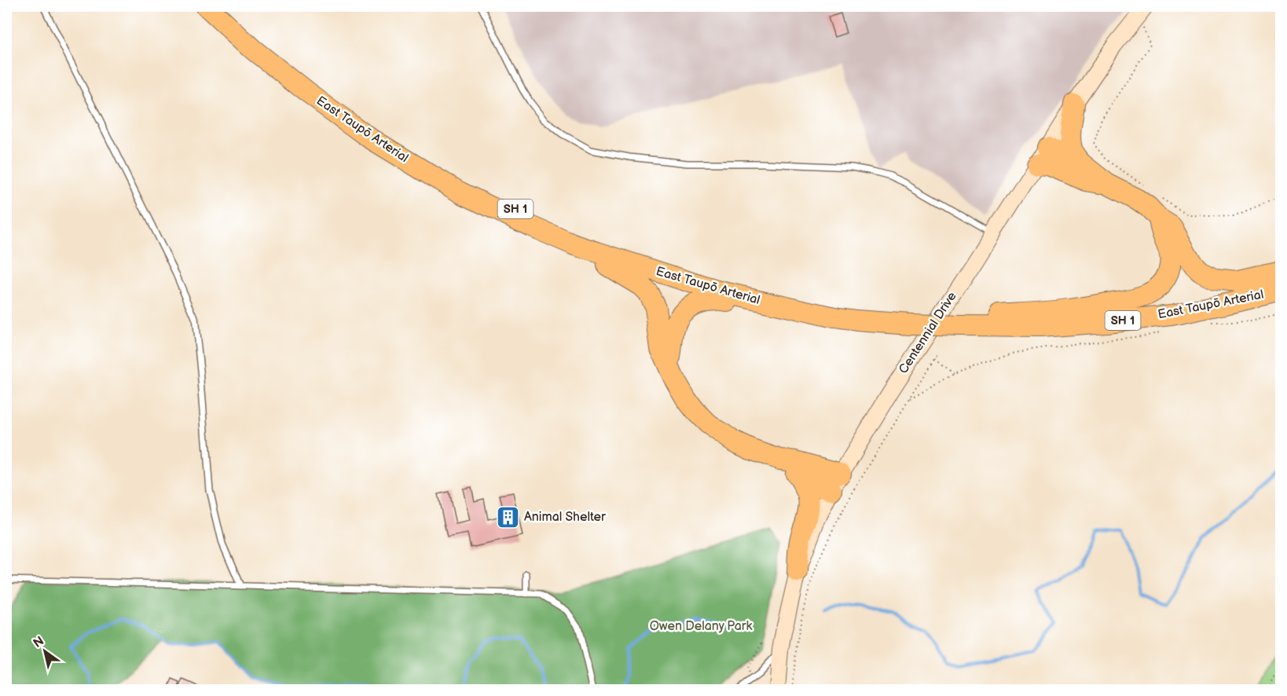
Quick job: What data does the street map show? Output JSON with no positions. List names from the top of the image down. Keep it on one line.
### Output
{"streets":{"highway":["East Taupō Arterial","SH 1"],"main road":["Centennial Drive"]},"parks":["Owen Delany Park"],"places":{"building":["Animal Shelter"]},"north":"top left"}
